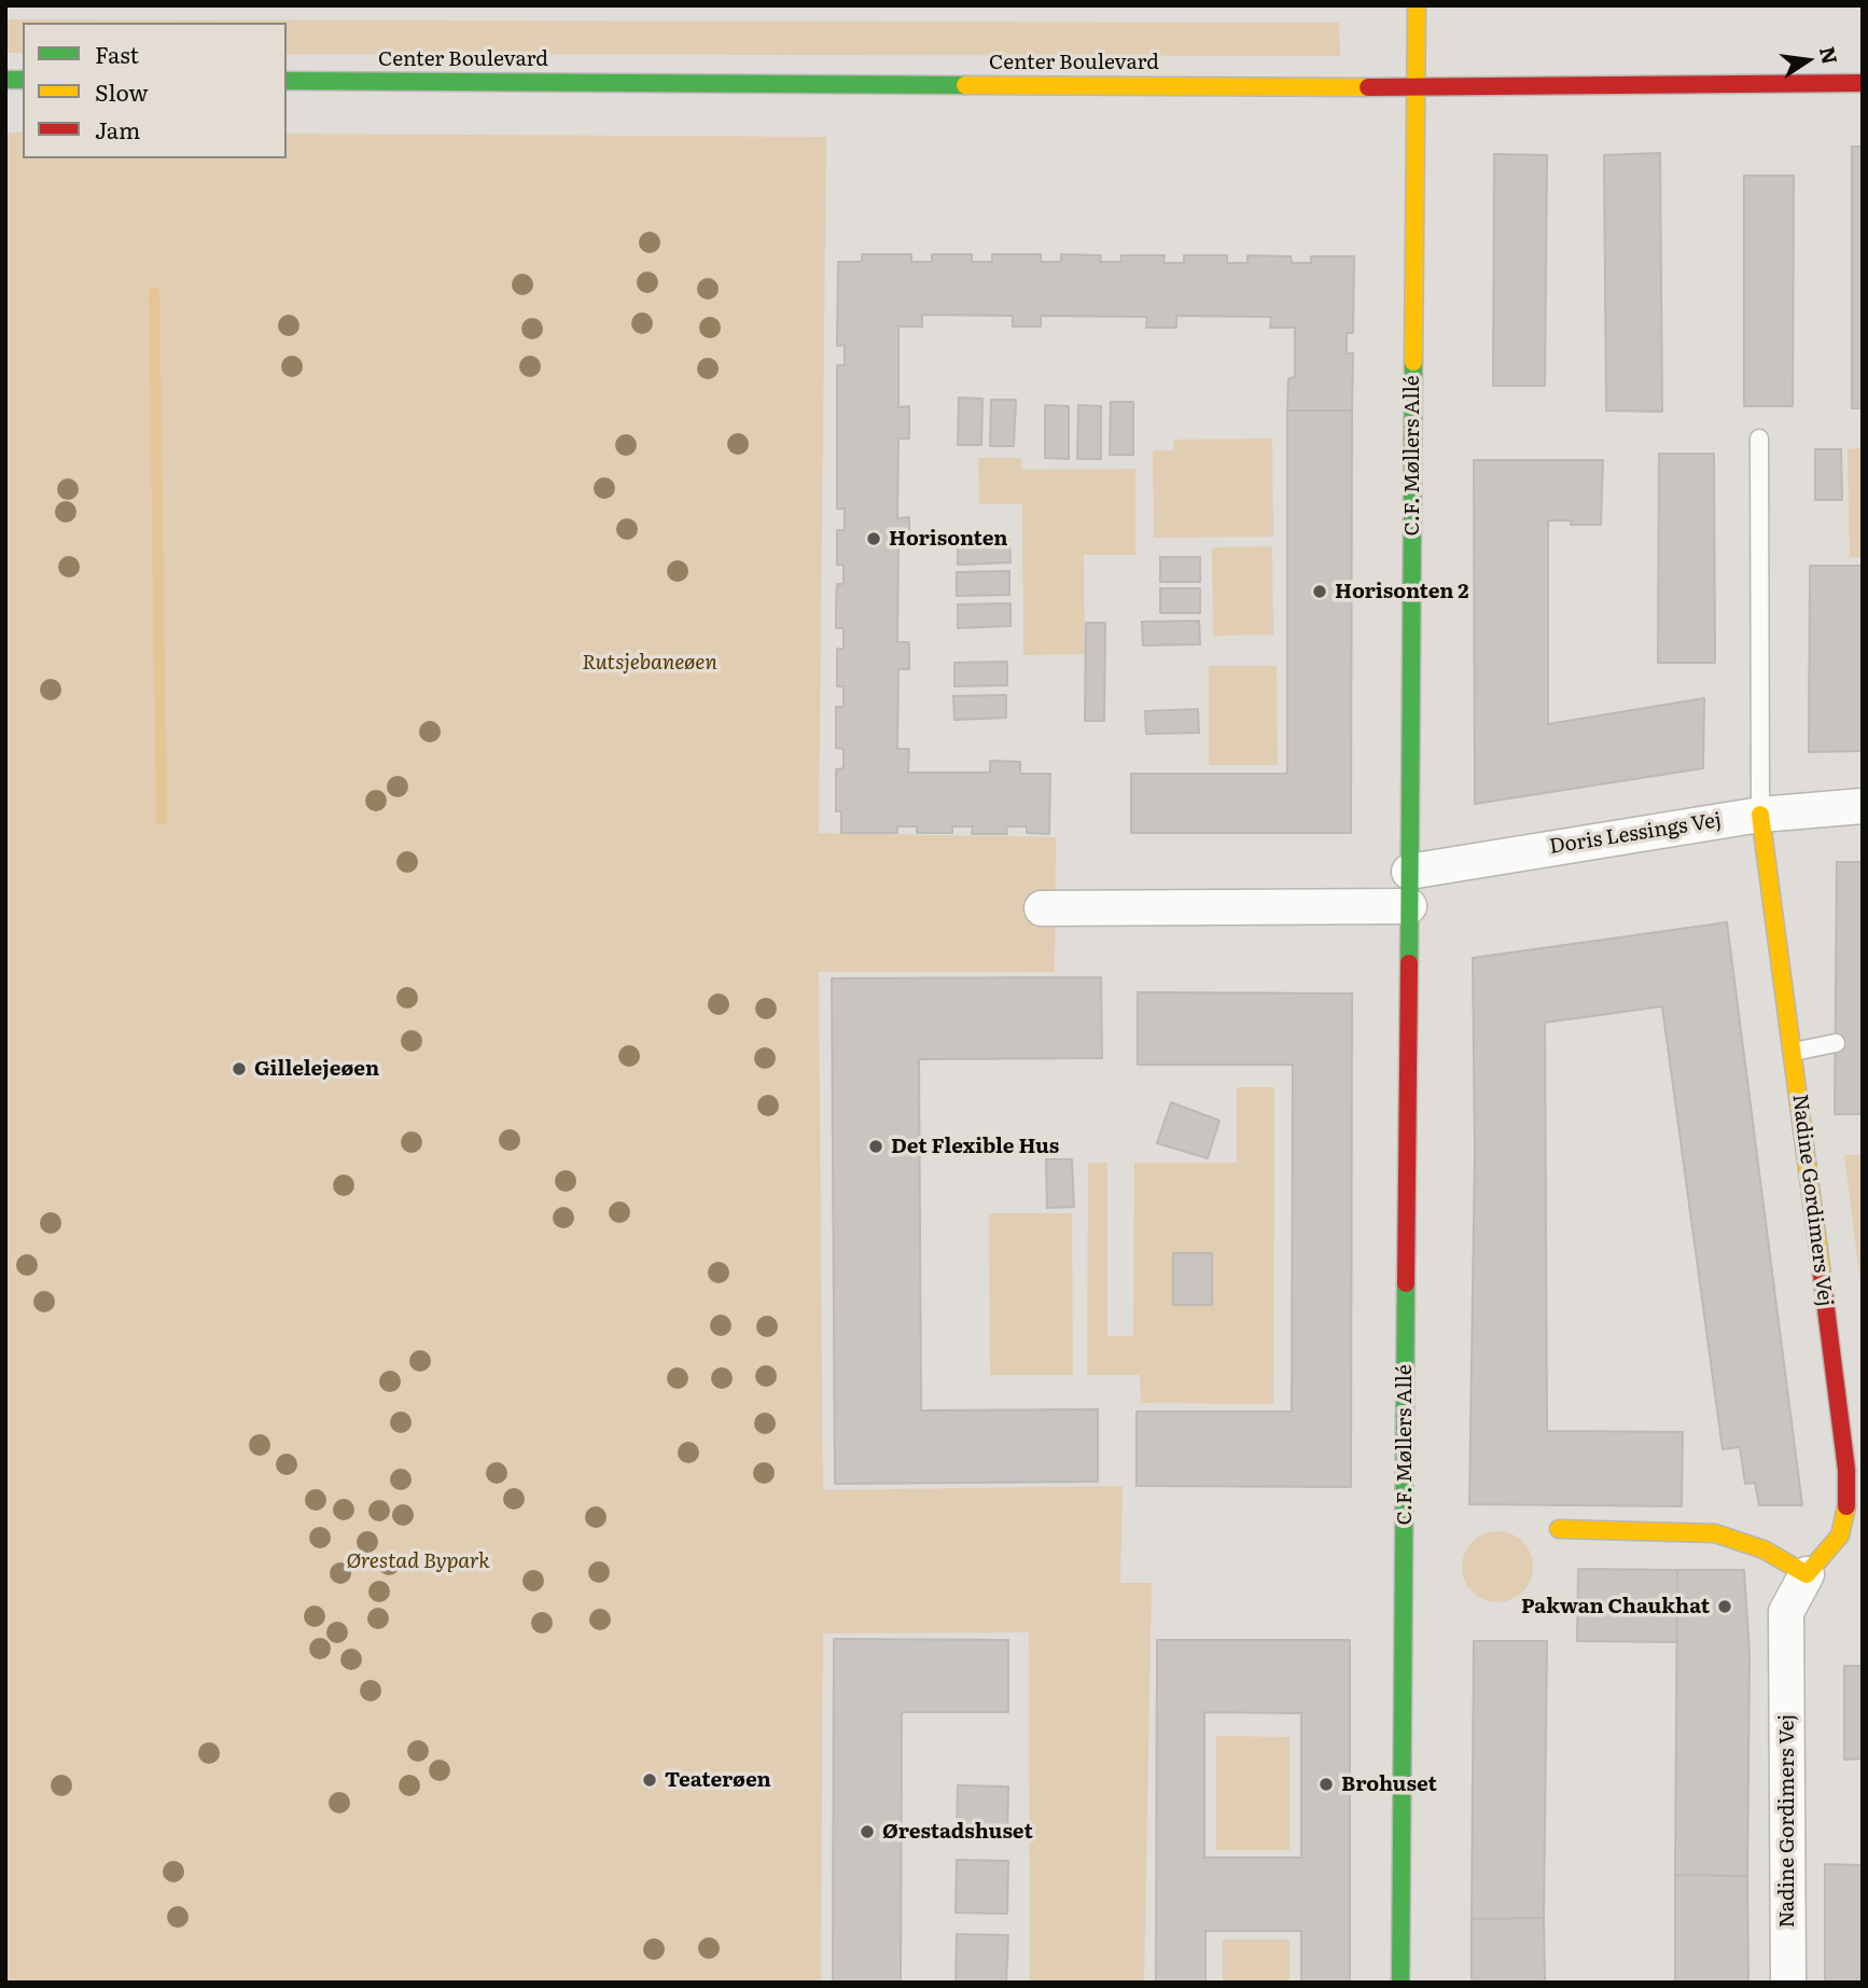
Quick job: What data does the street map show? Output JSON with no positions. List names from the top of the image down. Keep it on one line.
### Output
{"streets":{"street":["Center Boulevard","C.F. Møllers Allé","Doris Lessings Vej","Nadine Gordimers Vej"]},"crossings":[["Center Boulevard","C.F. Møllers Allé"],["C.F. Møllers Allé","Doris Lessings Vej"],["Doris Lessings Vej","Nadine Gordimers Vej"]],"parks":["Rutsjebaneøen","Ørestad Bypark"],"places":["Horisonten","Horisonten 2","Gillelejeøen","Det Flexible Hus","Pakwan Chaukhat","Teaterøen","Brohuset","Ørestadshuset"],"legend":["Fast","Slow","Jam"],"north":"right"}
